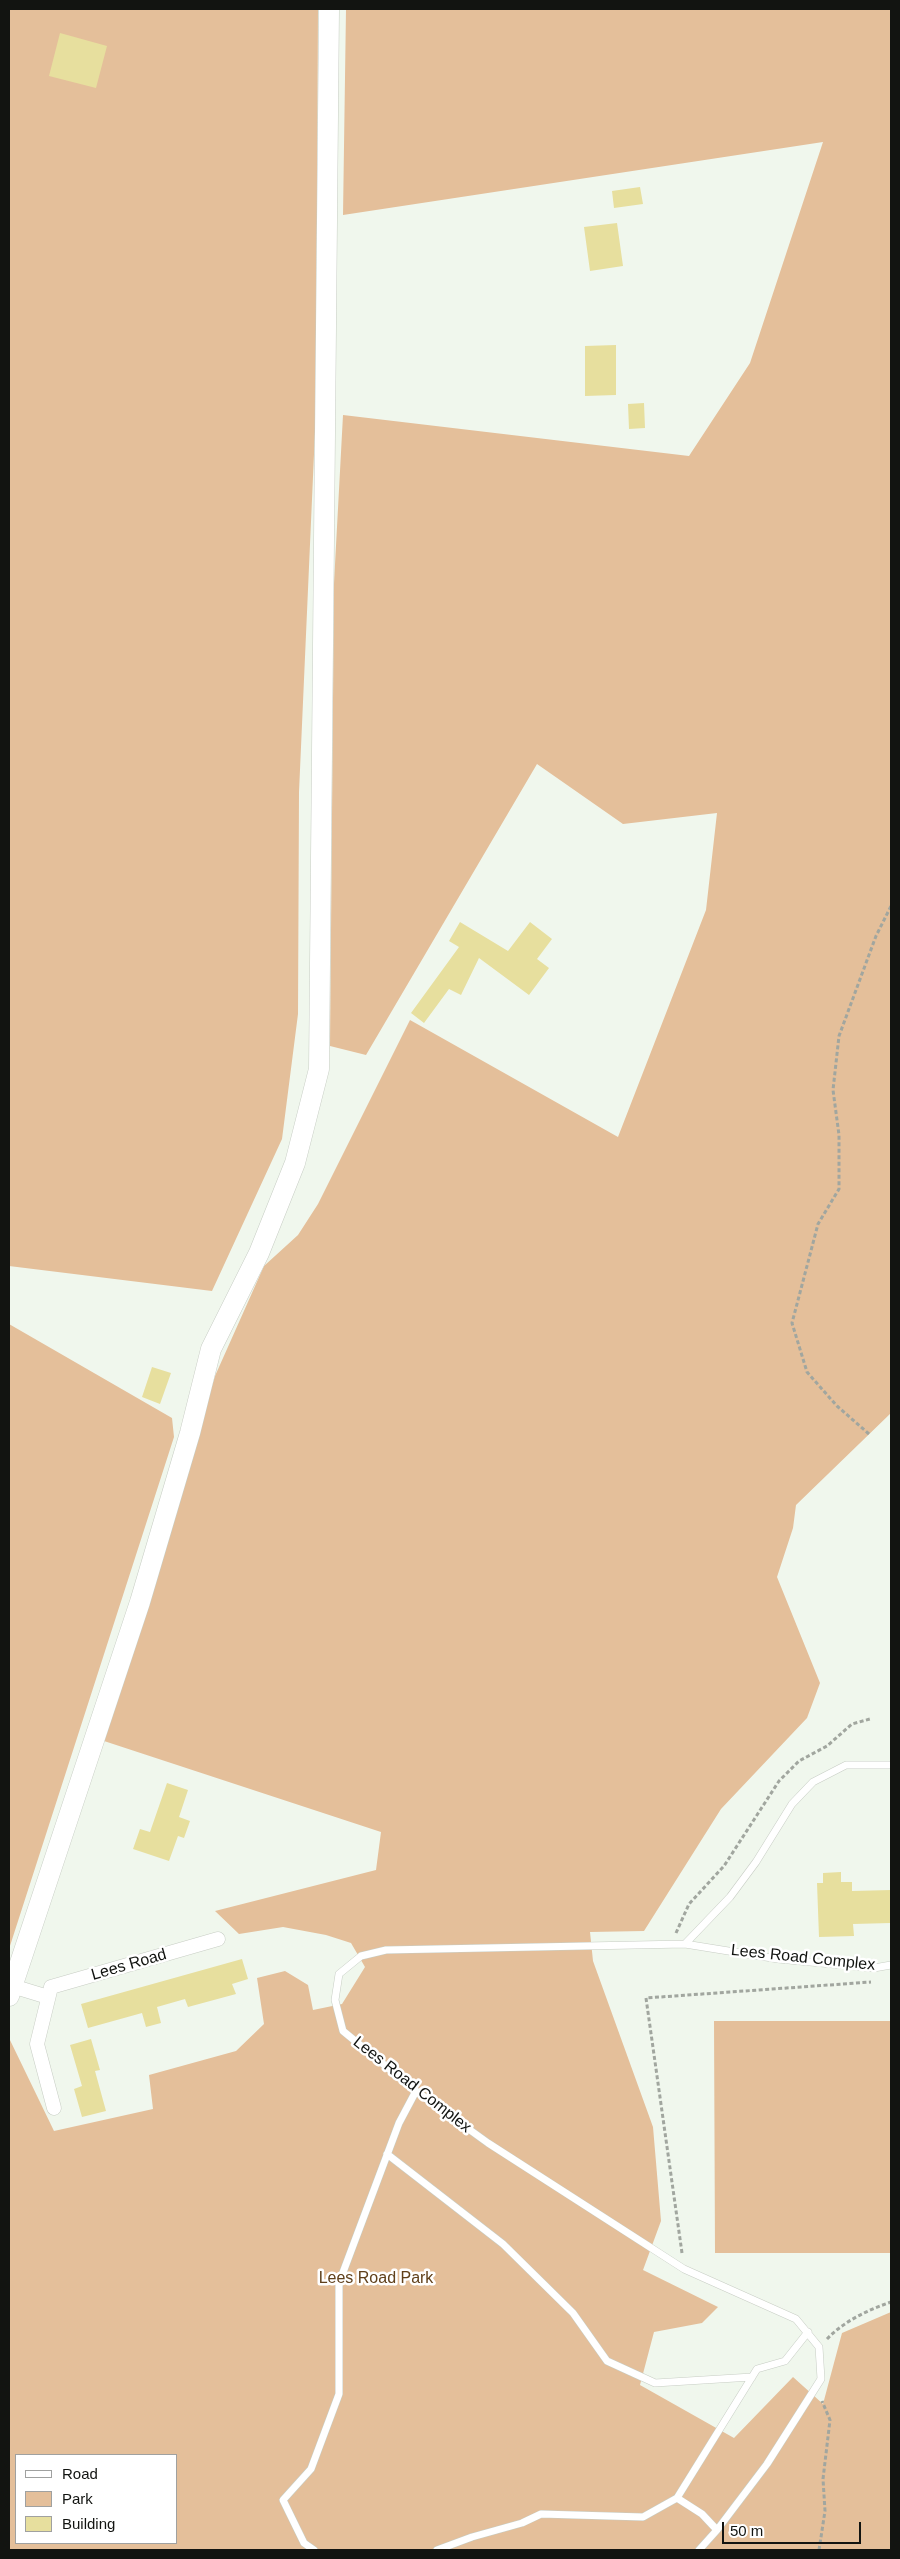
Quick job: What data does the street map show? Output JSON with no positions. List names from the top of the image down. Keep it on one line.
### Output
{"streets":{"street":["Lees Road"],"lane":["Lees Road Complex"]},"parks":["Lees Road Park"],"legend":["Road","Park","Building"],"scale_bar":"50 m"}
